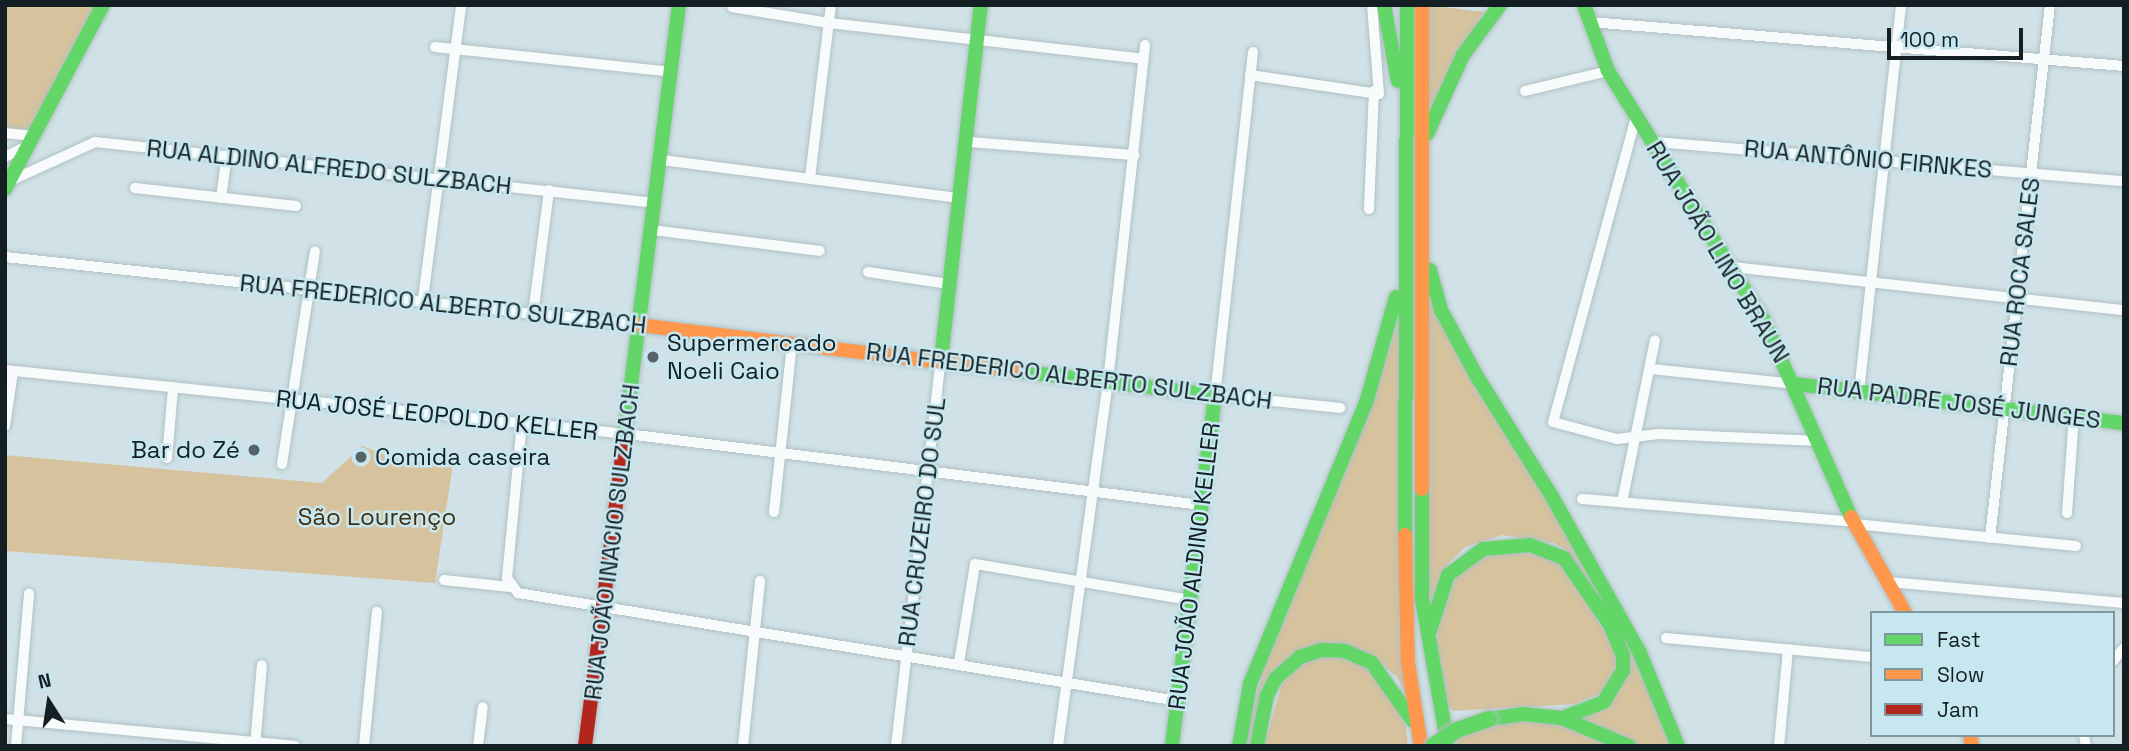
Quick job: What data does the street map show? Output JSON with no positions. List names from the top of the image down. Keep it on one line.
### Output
{"streets":{"main road":["RUA JOÃO LINO BRAUN","RUA FREDERICO ALBERTO SULZBACH","RUA PADRE JOSÉ JUNGES","RUA CRUZEIRO DO SUL","RUA JOÃO INACIO SULZBACH","RUA JOÃO ALDINO KELLER"],"street":["RUA ANTÔNIO FIRNKES","RUA ALDINO ALFREDO SULZBACH","RUA ROCA SALES","RUA JOSÉ LEOPOLDO KELLER"]},"crossings":[["RUA ANTÔNIO FIRNKES","RUA JOÃO LINO BRAUN"],["RUA ANTÔNIO FIRNKES","RUA ROCA SALES"],["RUA ALDINO ALFREDO SULZBACH","RUA JOÃO INACIO SULZBACH"],["RUA JOÃO LINO BRAUN","RUA PADRE JOSÉ JUNGES"],["RUA ROCA SALES","RUA PADRE JOSÉ JUNGES"],["RUA FREDERICO ALBERTO SULZBACH","RUA CRUZEIRO DO SUL"],["RUA FREDERICO ALBERTO SULZBACH","RUA JOÃO INACIO SULZBACH"],["RUA FREDERICO ALBERTO SULZBACH","RUA JOÃO ALDINO KELLER"],["RUA JOSÉ LEOPOLDO KELLER","RUA CRUZEIRO DO SUL"],["RUA JOSÉ LEOPOLDO KELLER","RUA JOÃO INACIO SULZBACH"],["RUA JOSÉ LEOPOLDO KELLER","RUA JOÃO ALDINO KELLER"]],"parks":["São Lourenço"],"places":["Supermercado Noeli Caio","Bar do Zé","Comida caseira"],"legend":["Fast","Slow","Jam"],"scale_bar":"100 m","north":"top"}
